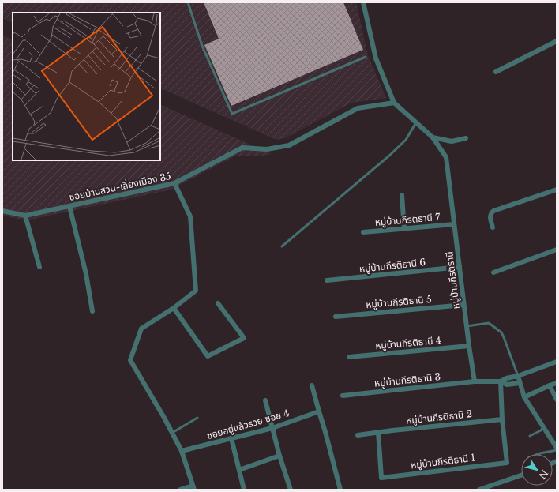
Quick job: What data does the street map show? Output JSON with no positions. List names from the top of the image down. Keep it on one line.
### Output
{"streets":{"street":["ซอยบ้านสวน-เลี่ยงเมือง 35","หมู่บ้านกีรติธานี 7","หมู่บ้านกีรติธานี 6","หมู่บ้านกีรติธานี","หมู่บ้านกีรติธานี 5","หมู่บ้านกีรติธานี 4","หมู่บ้านกีรติธานี 3","หมู่บ้านกีรติธานี 2","ซอยอยู่แล้วรวย ซอย 4","หมู่บ้านกีรติธานี 1"]},"crossings":[["ซอยบ้านสวน-เลี่ยงเมือง 35","หมู่บ้านกีรติธานี"],["หมู่บ้านกีรติธานี 7","หมู่บ้านกีรติธานี"],["หมู่บ้านกีรติธานี 6","หมู่บ้านกีรติธานี"],["หมู่บ้านกีรติธานี","หมู่บ้านกีรติธานี 5"],["หมู่บ้านกีรติธานี","หมู่บ้านกีรติธานี 4"],["หมู่บ้านกีรติธานี","หมู่บ้านกีรติธานี 3"],["หมู่บ้านกีรติธานี 2","หมู่บ้านกีรติธานี 1"]],"north":"bottom right"}
